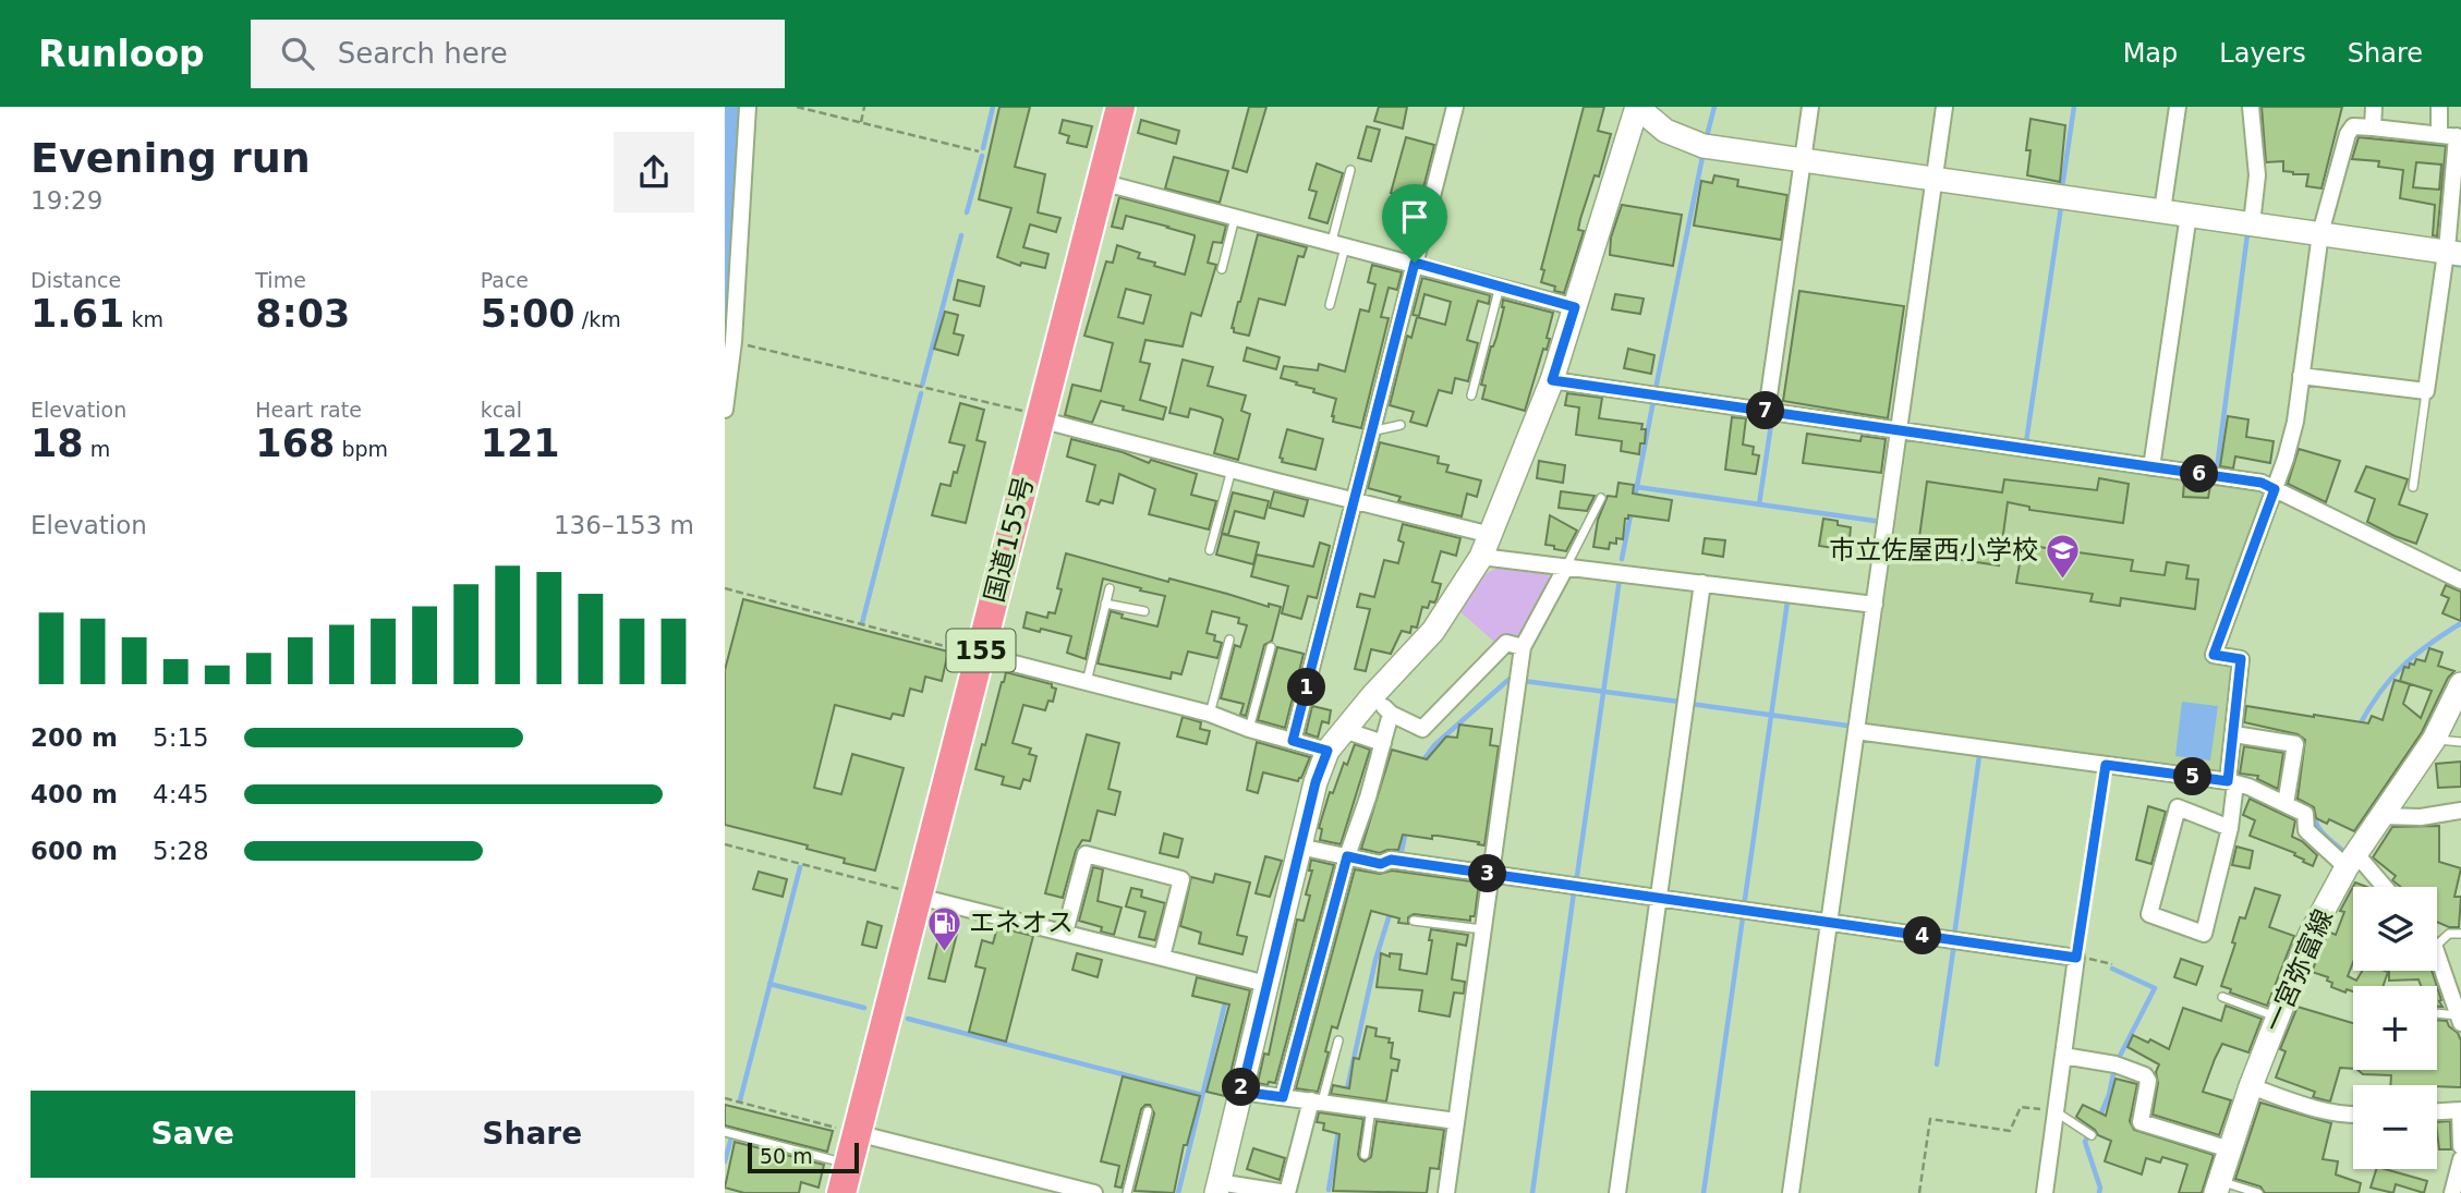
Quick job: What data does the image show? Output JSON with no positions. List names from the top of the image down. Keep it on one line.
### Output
{"streets":{"highway":["国道155号","155"],"street":["一宮弥富線"]},"places":{"school or university":["市立佐屋西小学校"],"fuel station":["エネオス"]},"scale_bar":"50 m","page":{"header":"Runloop","search":"Search here","nav":["Map","Layers","Share"],"heading":["Evening run","19:29"],"stats":[["Distance","1.61 km"],["Time","8:03"],["Pace","5:00 /km"],["Elevation","18 m"],["Heart rate","168 bpm"],["kcal","121"]],"pins":["7","6","1","5","3","4","2"],"chart":["Elevation","136–153 m"],"list":[{"name":"200 m","note":"5:15"},{"name":"400 m","note":"4:45"},{"name":"600 m","note":"5:28"}],"map_buttons":["+","−"],"buttons":["Save","Share"],"scale":"50 m"}}
